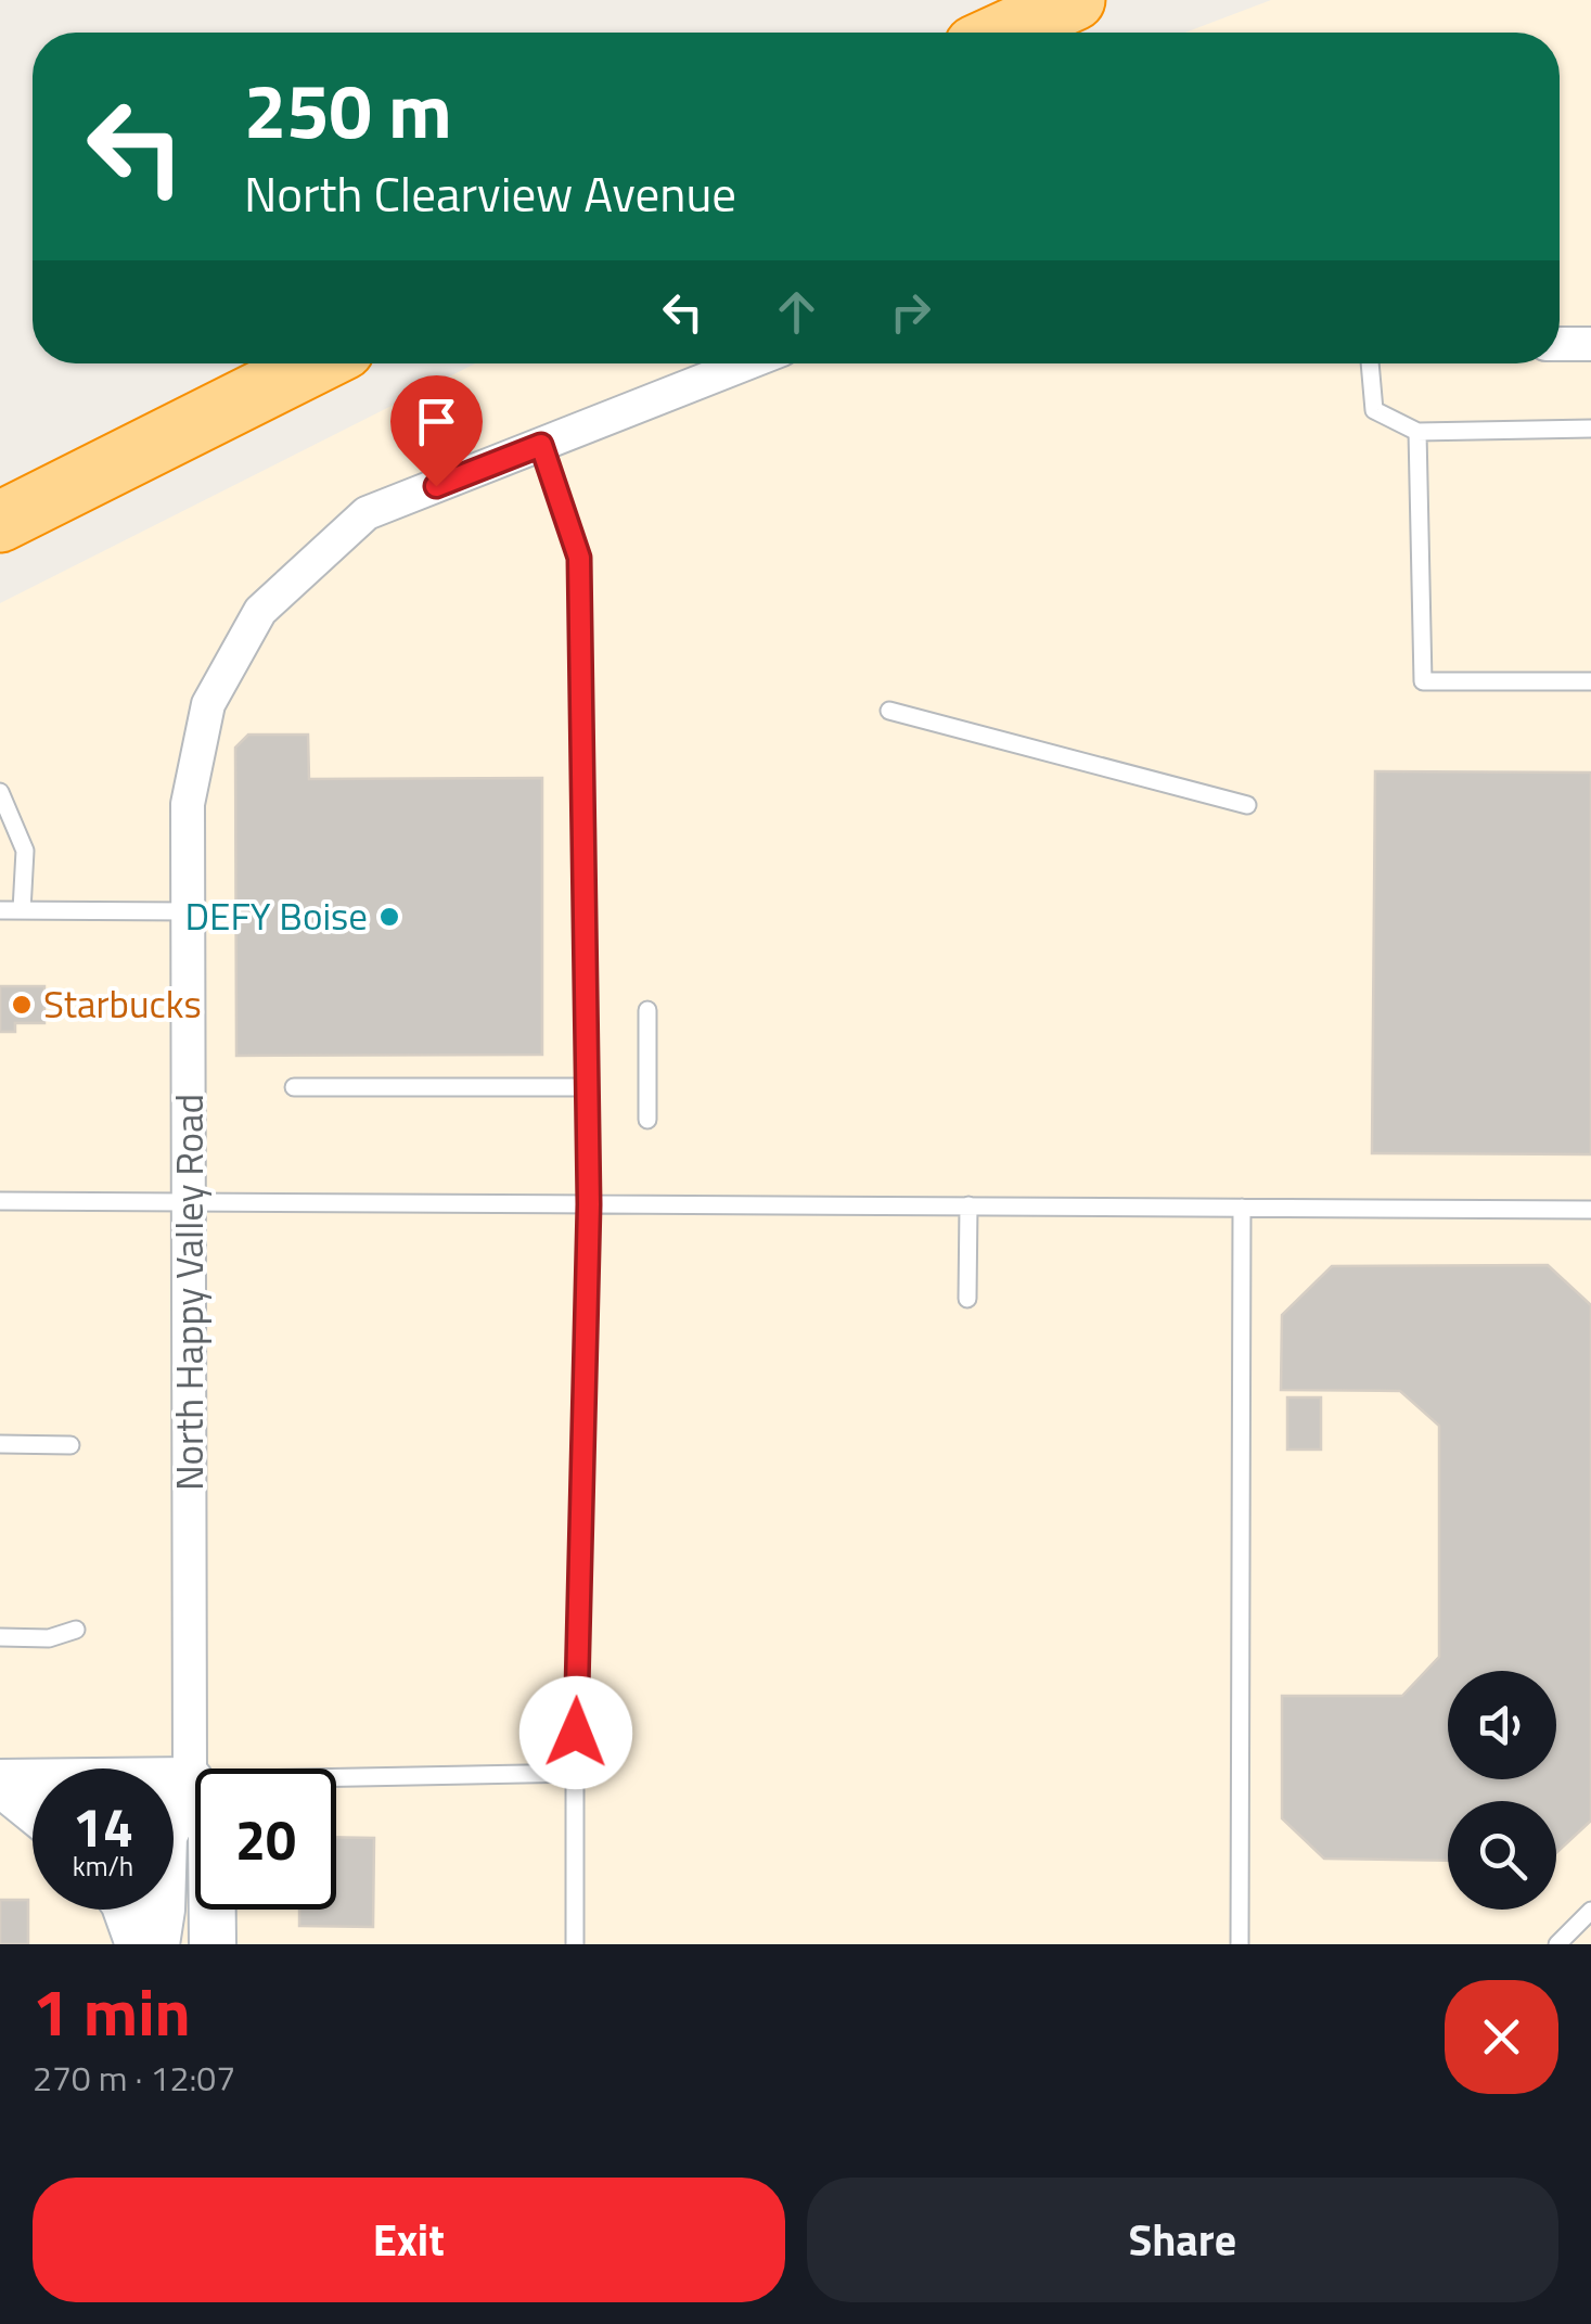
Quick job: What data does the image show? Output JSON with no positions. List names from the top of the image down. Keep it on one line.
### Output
{"streets":{"main road":["North Happy Valley Road"]},"places":["DEFY Boise","Starbucks"],"page":{"turn":["250 m","North Clearview Avenue"],"speed":"14 km/h","limit":"20","heading":["1 min","270 m · 12:07"],"buttons":["Exit","Share"]}}
